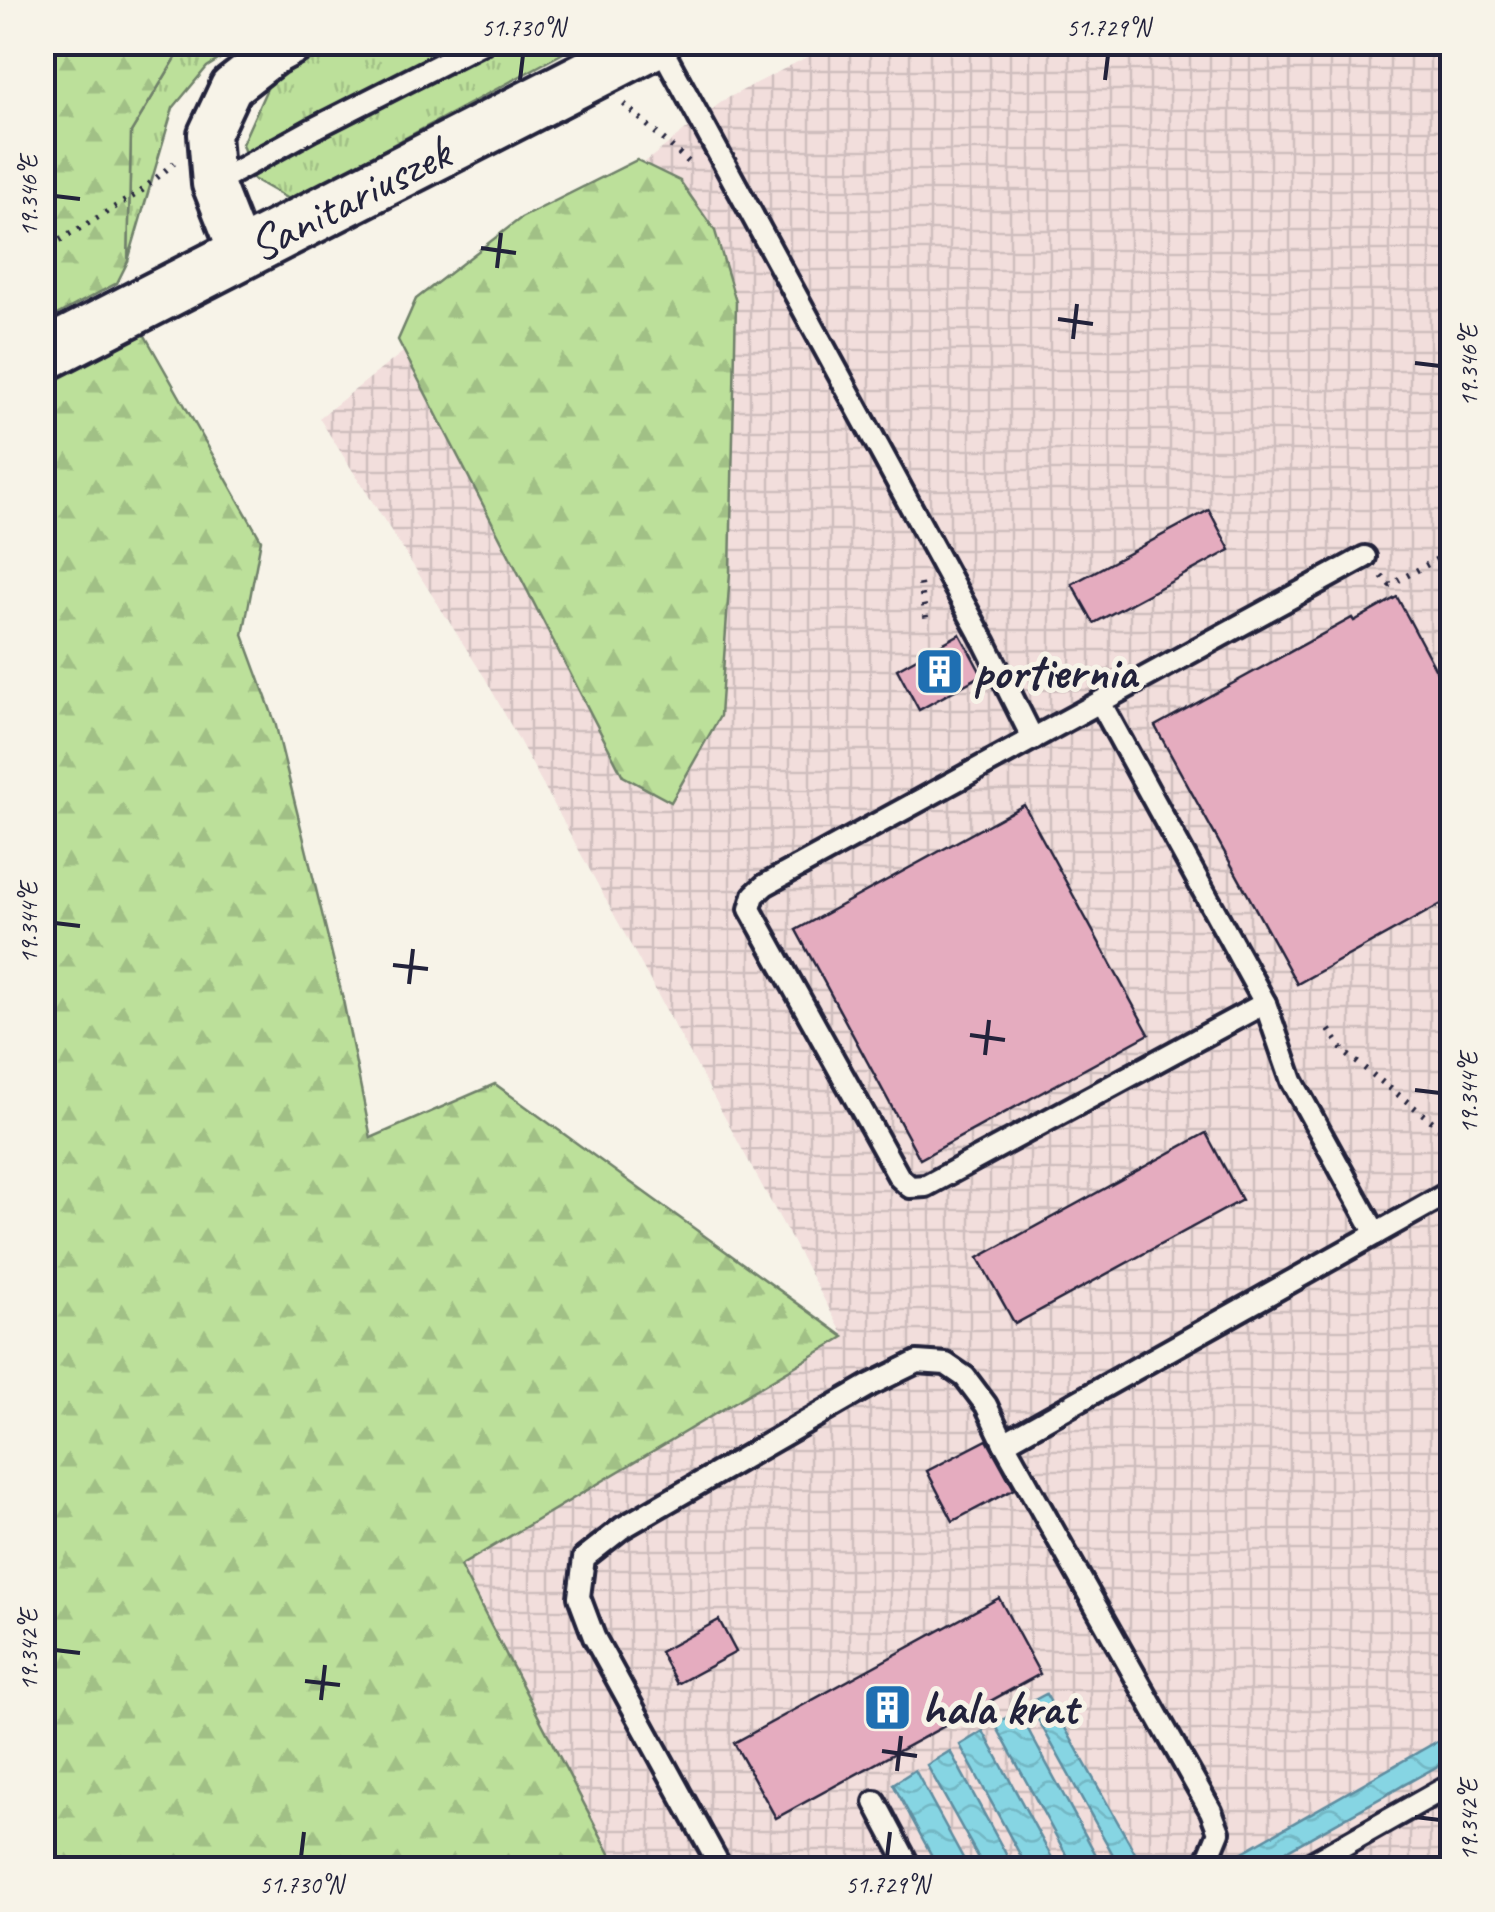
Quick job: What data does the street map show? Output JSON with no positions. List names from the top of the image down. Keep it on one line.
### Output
{"streets":{"street":["Sanitariuszek"]},"places":{"building":["portiernia","hala krat"]},"coordinates":["51.730°N","51.729°N","19.346°E","19.344°E","19.342°E"]}
